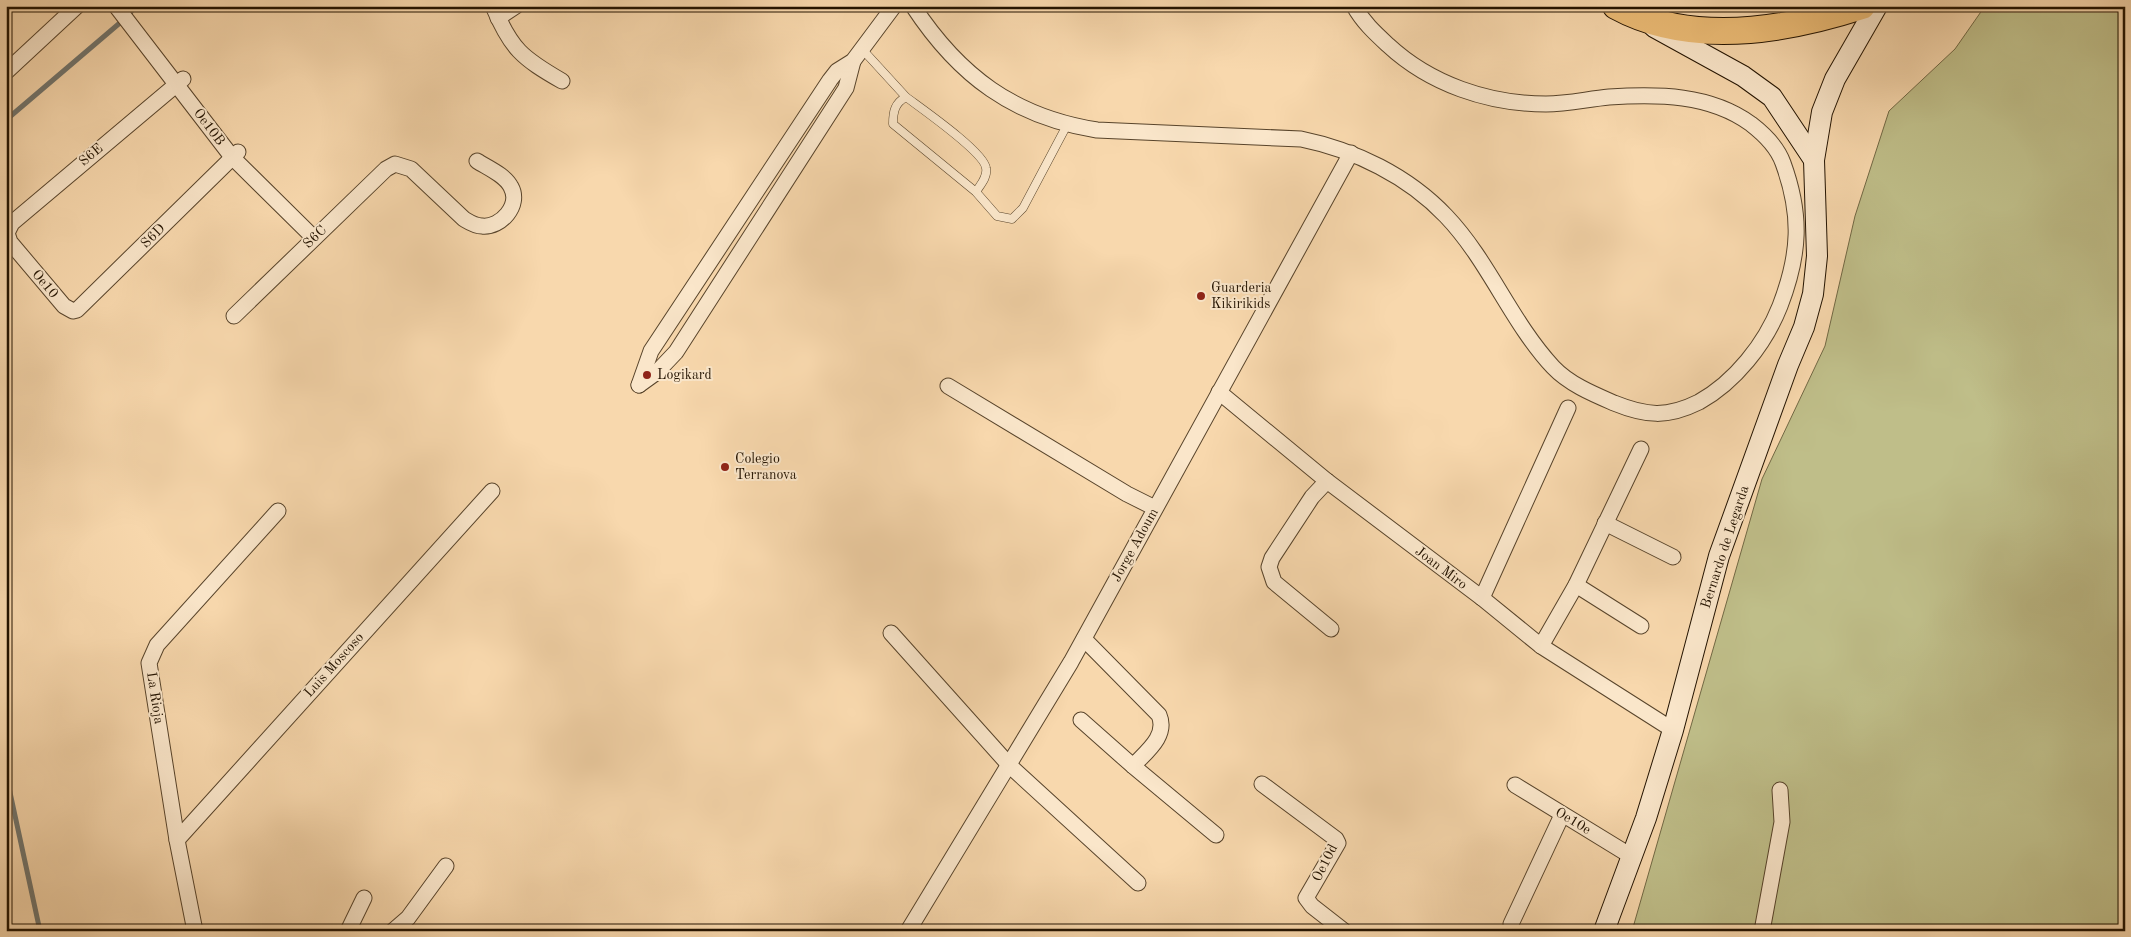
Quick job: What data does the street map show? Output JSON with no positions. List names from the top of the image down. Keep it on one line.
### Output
{"streets":{"street":["Oe10B","S6E","S6D","S6C","Oe10","Jorge Adoum","Bernardo de Legarda","Joan Miro","Luis Moscoso","La Rioja","Oe10e","Oe10d"]},"crossings":[["Oe10B","S6E"],["Oe10B","S6D"],["Oe10B","S6C"],["S6E","Oe10"],["S6D","Oe10"],["Jorge Adoum","Joan Miro"],["Bernardo de Legarda","Joan Miro"],["Bernardo de Legarda","Oe10e"],["Luis Moscoso","La Rioja"]],"places":["Guarderia Kikirikids","Logikard","Colegio Terranova"]}
